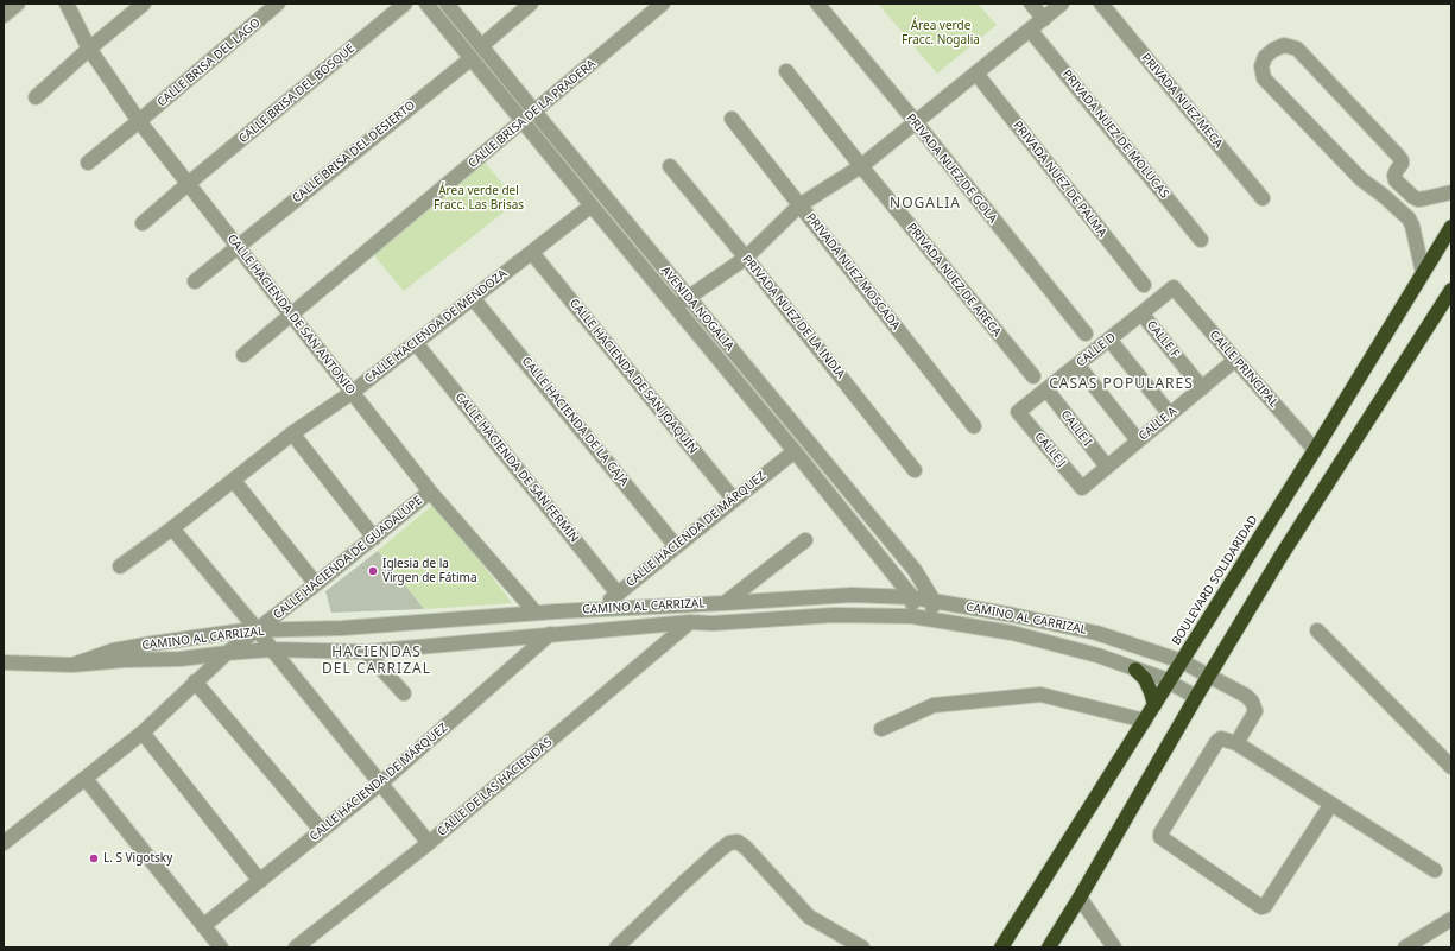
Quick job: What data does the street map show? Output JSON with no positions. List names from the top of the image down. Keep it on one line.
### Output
{"streets":{"highway":["BOULEVARD SOLIDARIDAD"],"street":["CALLE BRISA DEL LAGO","CALLE BRISA DEL BOSQUE","PRIVADA NUEZ MECA","CALLE BRISA DE LA PRADERA","PRIVADA NUEZ DE MOLUCAS","CALLE BRISA DEL DESIERTO","PRIVADA NUEZ DE GOLA","PRIVADA NUEZ DE PALMA","PRIVADA NUEZ MOSCADA","PRIVADA NUEZ DE ARECA","AVENIDA NOGALIA","CALLE HACIENDA DE SAN ANTONIO","PRIVADA NUEZ DE LA INDIA","CALLE HACIENDA DE MENDOZA","CALLE F","CALLE D","CALLE PRINCIPAL","CALLE HACIENDA DE SAN JOAQUÍN","CALLE HACIENDA DE LA CAJA","CALLE A","CALLE I","CALLE J","CALLE HACIENDA DE SAN FERMÍN","CALLE HACIENDA DE MÁRQUEZ","CALLE HACIENDA DE GUADALUPE","CAMINO AL CARRIZAL","CALLE DE LAS HACIENDAS"]},"crossings":[["CALLE BRISA DEL LAGO","CALLE HACIENDA DE SAN ANTONIO"],["CALLE BRISA DEL BOSQUE","CALLE HACIENDA DE SAN ANTONIO"],["CALLE BRISA DE LA PRADERA","AVENIDA NOGALIA"],["CALLE BRISA DE LA PRADERA","CALLE HACIENDA DE SAN ANTONIO"],["CALLE BRISA DEL DESIERTO","AVENIDA NOGALIA"],["CALLE BRISA DEL DESIERTO","CALLE HACIENDA DE SAN ANTONIO"],["AVENIDA NOGALIA","CALLE HACIENDA DE MENDOZA"],["AVENIDA NOGALIA","CALLE HACIENDA DE MÁRQUEZ"],["AVENIDA NOGALIA","CAMINO AL CARRIZAL"],["CALLE HACIENDA DE SAN ANTONIO","CALLE HACIENDA DE MENDOZA"],["CALLE HACIENDA DE SAN ANTONIO","CALLE HACIENDA DE GUADALUPE"],["CALLE HACIENDA DE SAN ANTONIO","CAMINO AL CARRIZAL"],["CALLE HACIENDA DE MENDOZA","CALLE HACIENDA DE SAN JOAQUÍN"],["CALLE HACIENDA DE MENDOZA","CALLE HACIENDA DE LA CAJA"],["CALLE HACIENDA DE MENDOZA","CALLE HACIENDA DE SAN FERMÍN"],["CALLE F","CALLE D"],["CALLE F","CALLE A"],["CALLE D","CALLE PRINCIPAL"],["CALLE D","CALLE I"],["CALLE D","CALLE J"],["CALLE PRINCIPAL","CALLE A"],["CALLE PRINCIPAL","BOULEVARD SOLIDARIDAD"],["CALLE HACIENDA DE SAN JOAQUÍN","CALLE HACIENDA DE MÁRQUEZ"],["CALLE HACIENDA DE LA CAJA","CALLE HACIENDA DE MÁRQUEZ"],["CALLE A","CALLE I"],["CALLE A","CALLE J"],["CALLE HACIENDA DE SAN FERMÍN","CALLE HACIENDA DE MÁRQUEZ"],["CALLE HACIENDA DE MÁRQUEZ","CAMINO AL CARRIZAL"],["CALLE HACIENDA DE GUADALUPE","CAMINO AL CARRIZAL"],["BOULEVARD SOLIDARIDAD","CAMINO AL CARRIZAL"],["CAMINO AL CARRIZAL","CALLE DE LAS HACIENDAS"]],"districts":["NOGALIA","CASAS POPULARES","HACIENDAS DEL CARRIZAL"],"parks":["Área verde Fracc. Nogalia","Área verde del Fracc. Las Brisas"],"places":["Iglesia de la Virgen de Fátima","L. S Vigotsky"]}
